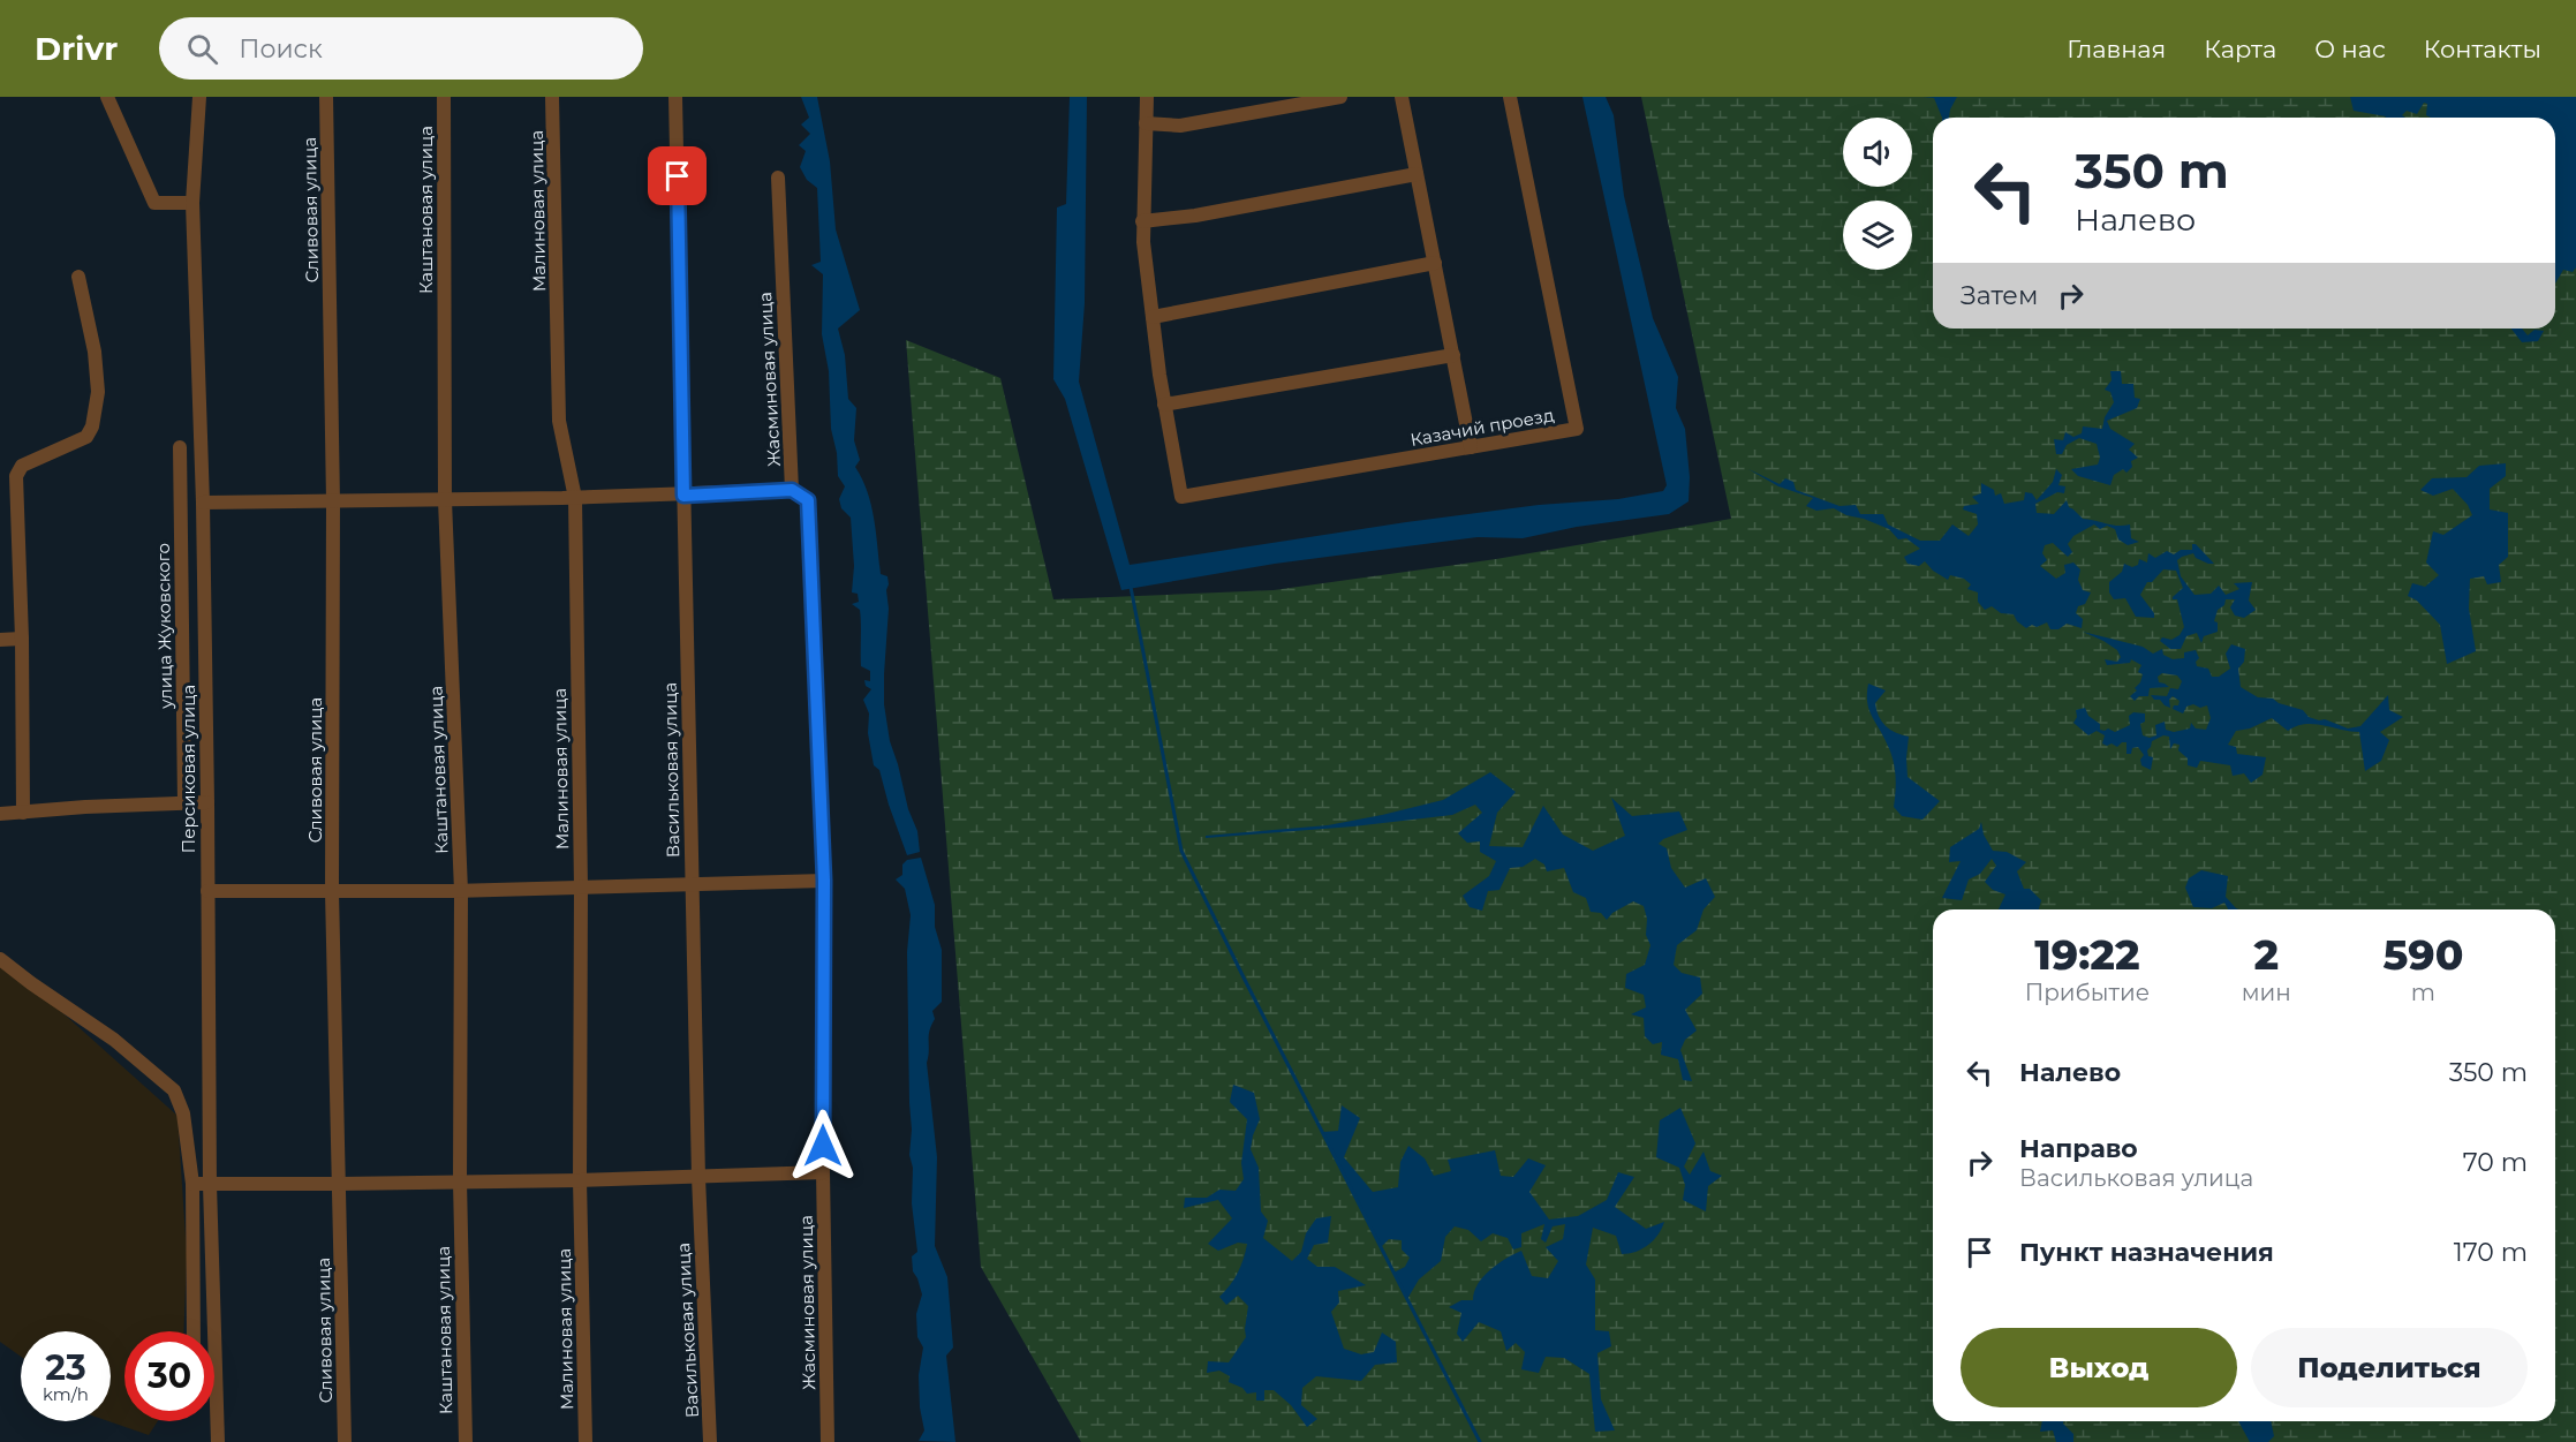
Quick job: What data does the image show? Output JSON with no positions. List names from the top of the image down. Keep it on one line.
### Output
{"streets":{"street":["Сливовая улица","Каштановая улица","Малиновая улица","Жасминовая улица","Казачий проезд","улица Жуковского","Персиковая улица","Васильковая улица"]},"page":{"header":"Drivr","search":"Поиск","nav":["Главная","Карта","О нас","Контакты"],"turn":["350 m","Налево"],"then":"Затем","eta":["19:22","Прибытие","2","мин","590","m"],"list":[{"name":"Налево","value":"350 m"},{"name":"Направо","note":"Васильковая улица","value":"70 m"},{"name":"Пункт назначения","value":"170 m"}],"buttons":["Выход","Поделиться"],"speed":"23 km/h","limit":"30"}}
